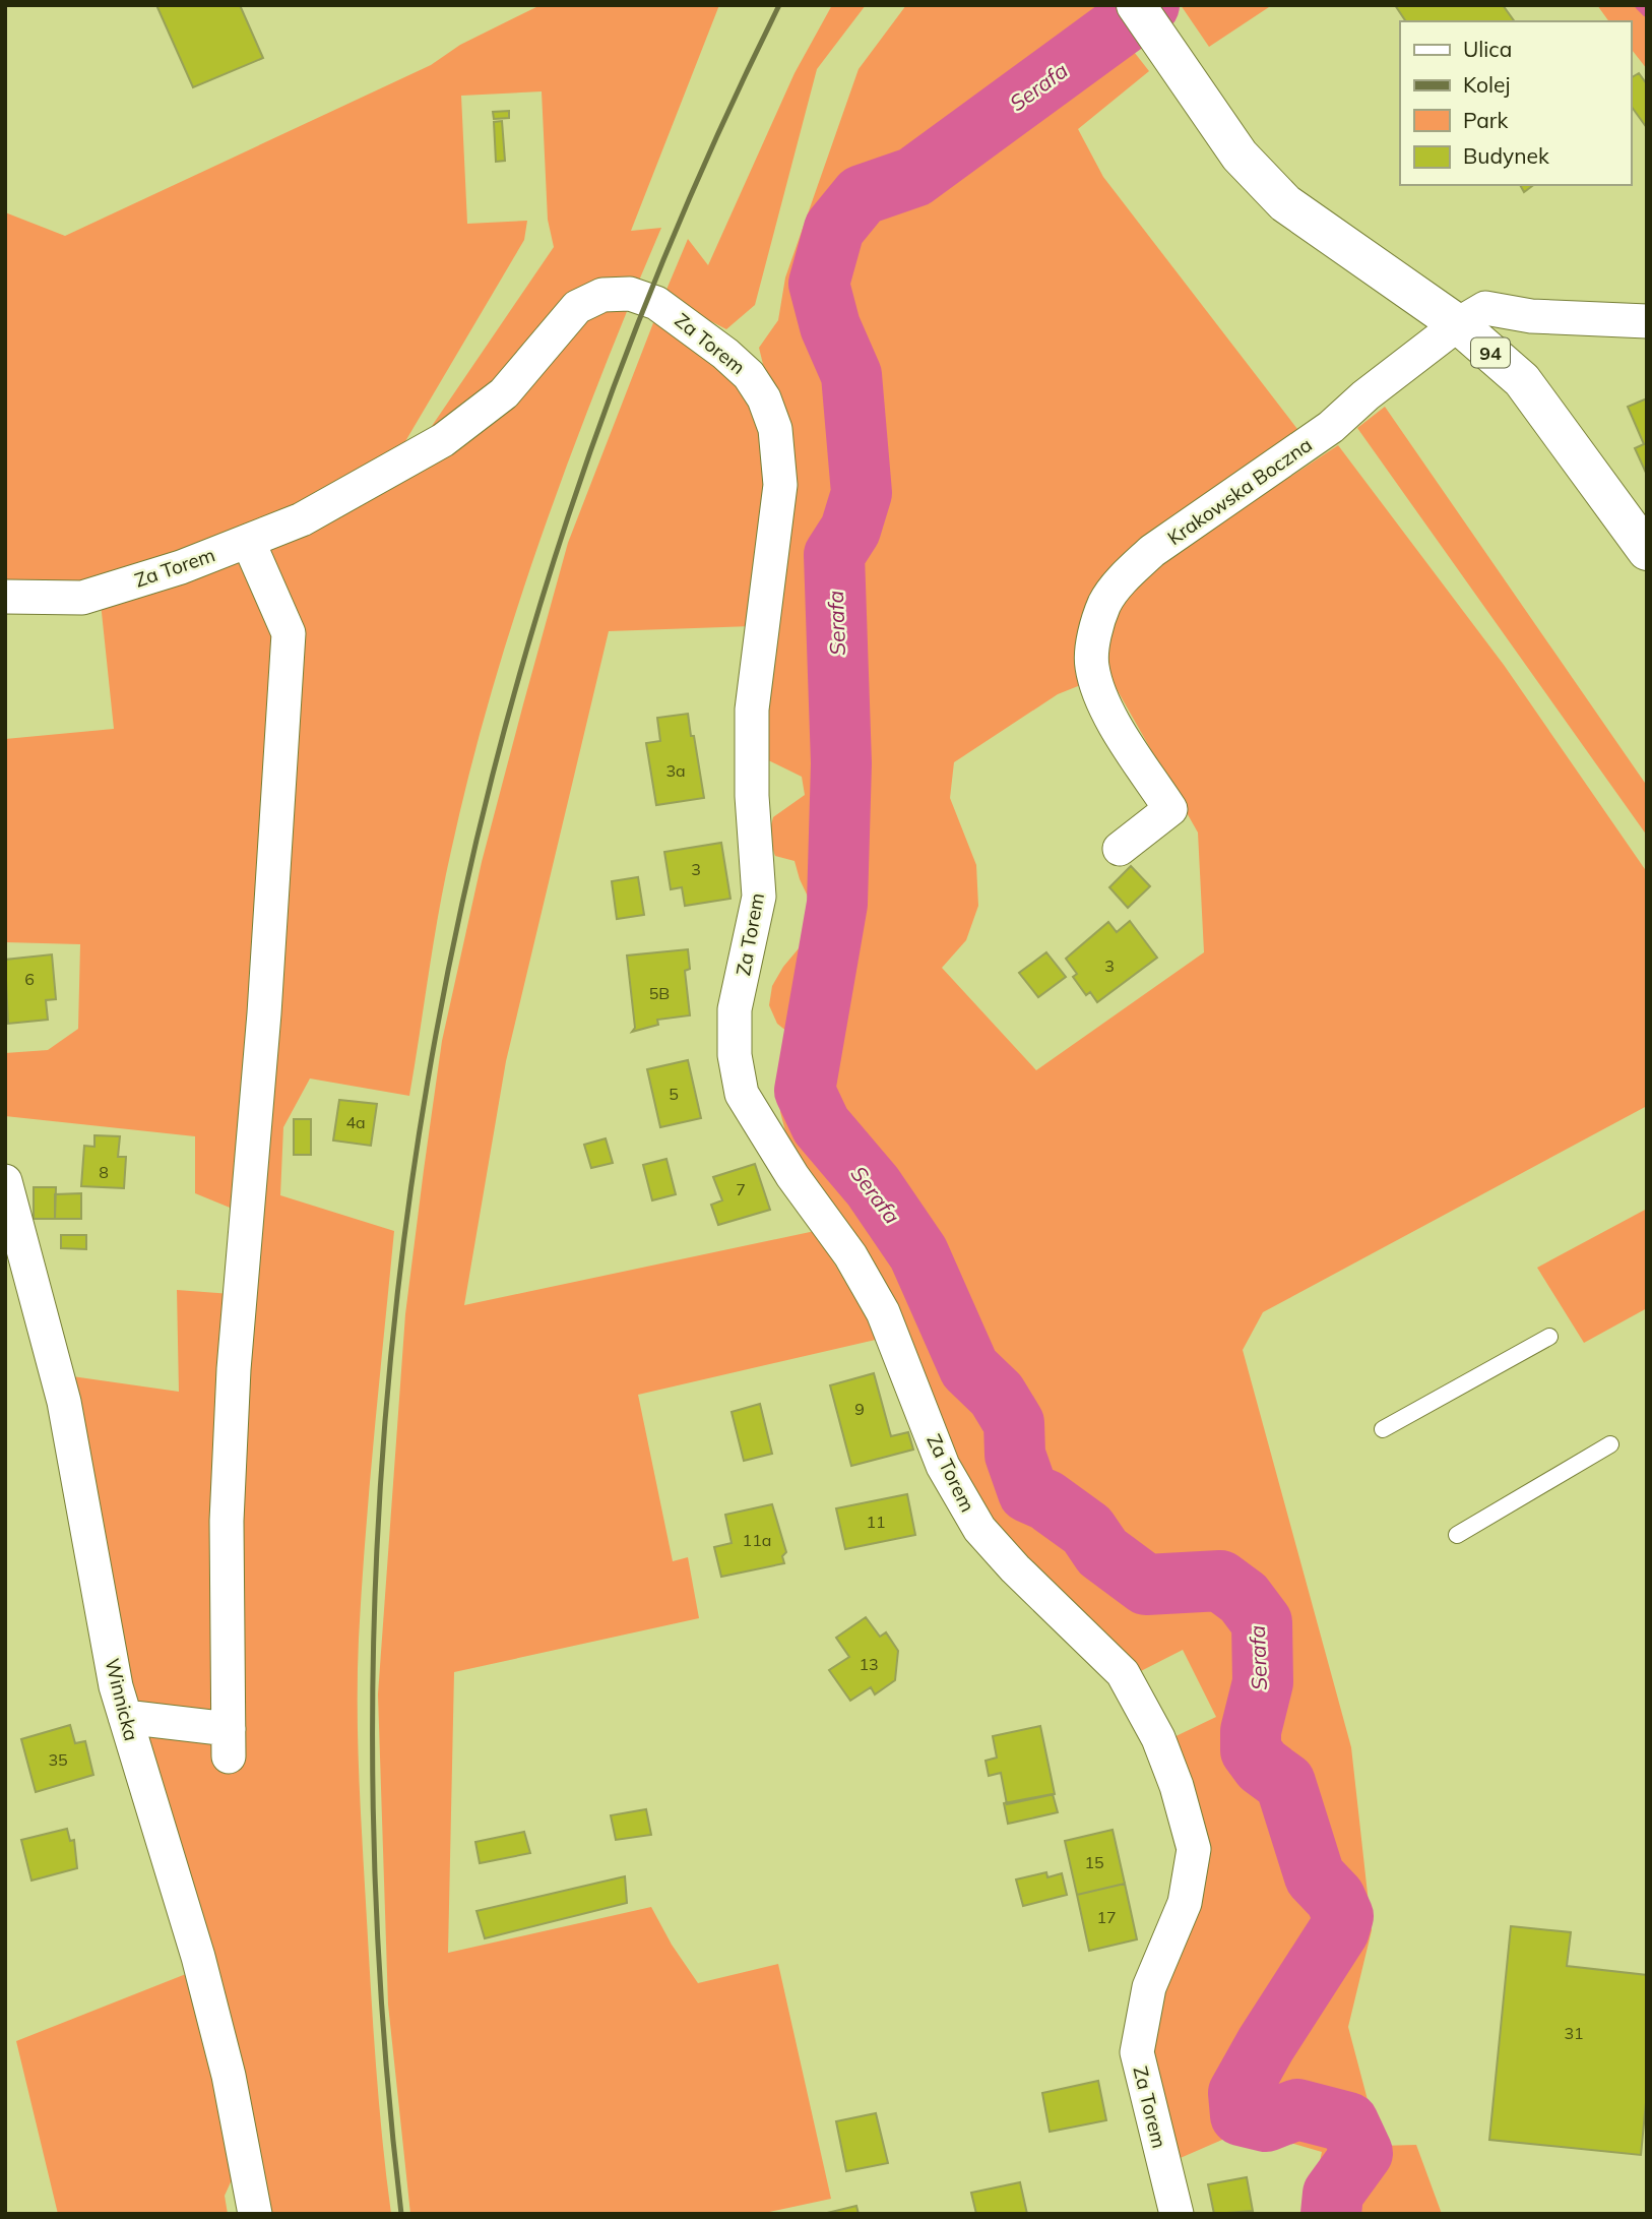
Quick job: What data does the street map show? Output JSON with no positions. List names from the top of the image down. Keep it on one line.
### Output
{"streets":{"main road":["94"],"street":["Za Torem","Krakowska Boczna","Winnicka"]},"crossings":[["94","Krakowska Boczna"]],"water":["Serafa"],"house_numbers":["3a","3","3","6","5B","5","4a","8","7","9","11","11a","13","35","15","17","31"],"legend":["Ulica","Kolej","Park","Budynek"]}
